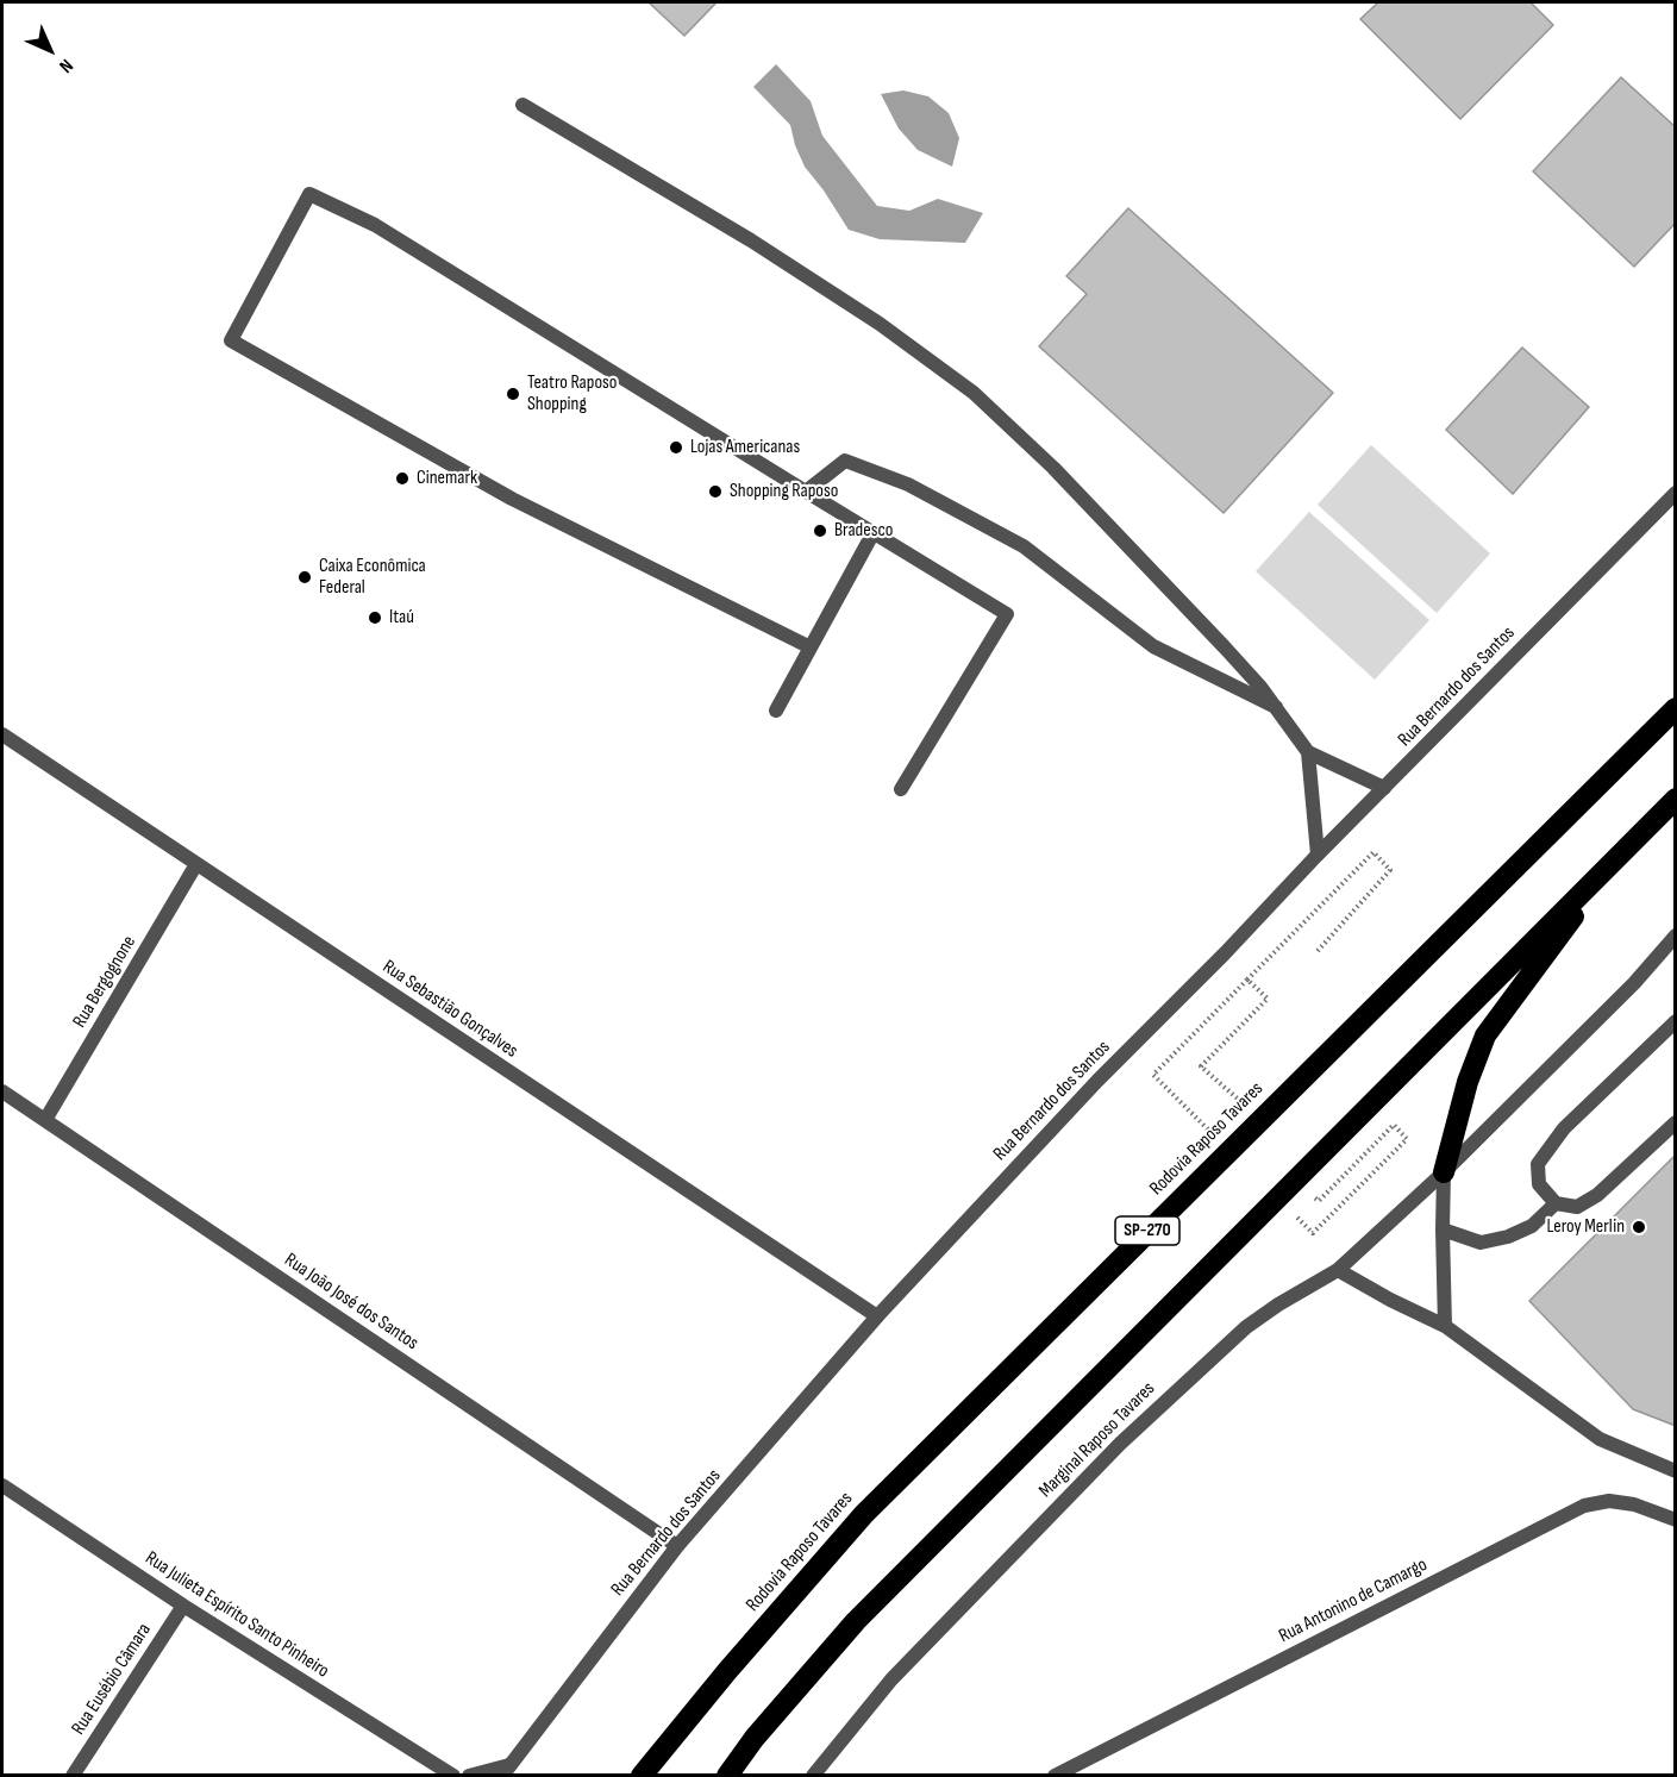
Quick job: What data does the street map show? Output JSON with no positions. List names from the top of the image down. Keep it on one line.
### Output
{"streets":{"highway":["Rodovia Raposo Tavares","SP-270"],"street":["Rua Bernardo dos Santos","Rua Bergognone","Rua Sebastião Gonçalves","Rua João José dos Santos","Marginal Raposo Tavares","Rua Antonino de Camargo","Rua Julieta Espírito Santo Pinheiro","Rua Eusébio Câmara"]},"crossings":[["Rua Bernardo dos Santos","Rua Sebastião Gonçalves"],["Rua Bernardo dos Santos","Rua João José dos Santos"],["Rua Bergognone","Rua Sebastião Gonçalves"],["Rua Bergognone","Rua João José dos Santos"],["Rua Julieta Espírito Santo Pinheiro","Rua Eusébio Câmara"]],"places":["Teatro Raposo Shopping","Lojas Americanas","Cinemark","Shopping Raposo","Bradesco","Caixa Econômica Federal","Itaú","Leroy Merlin"],"north":"bottom right"}
